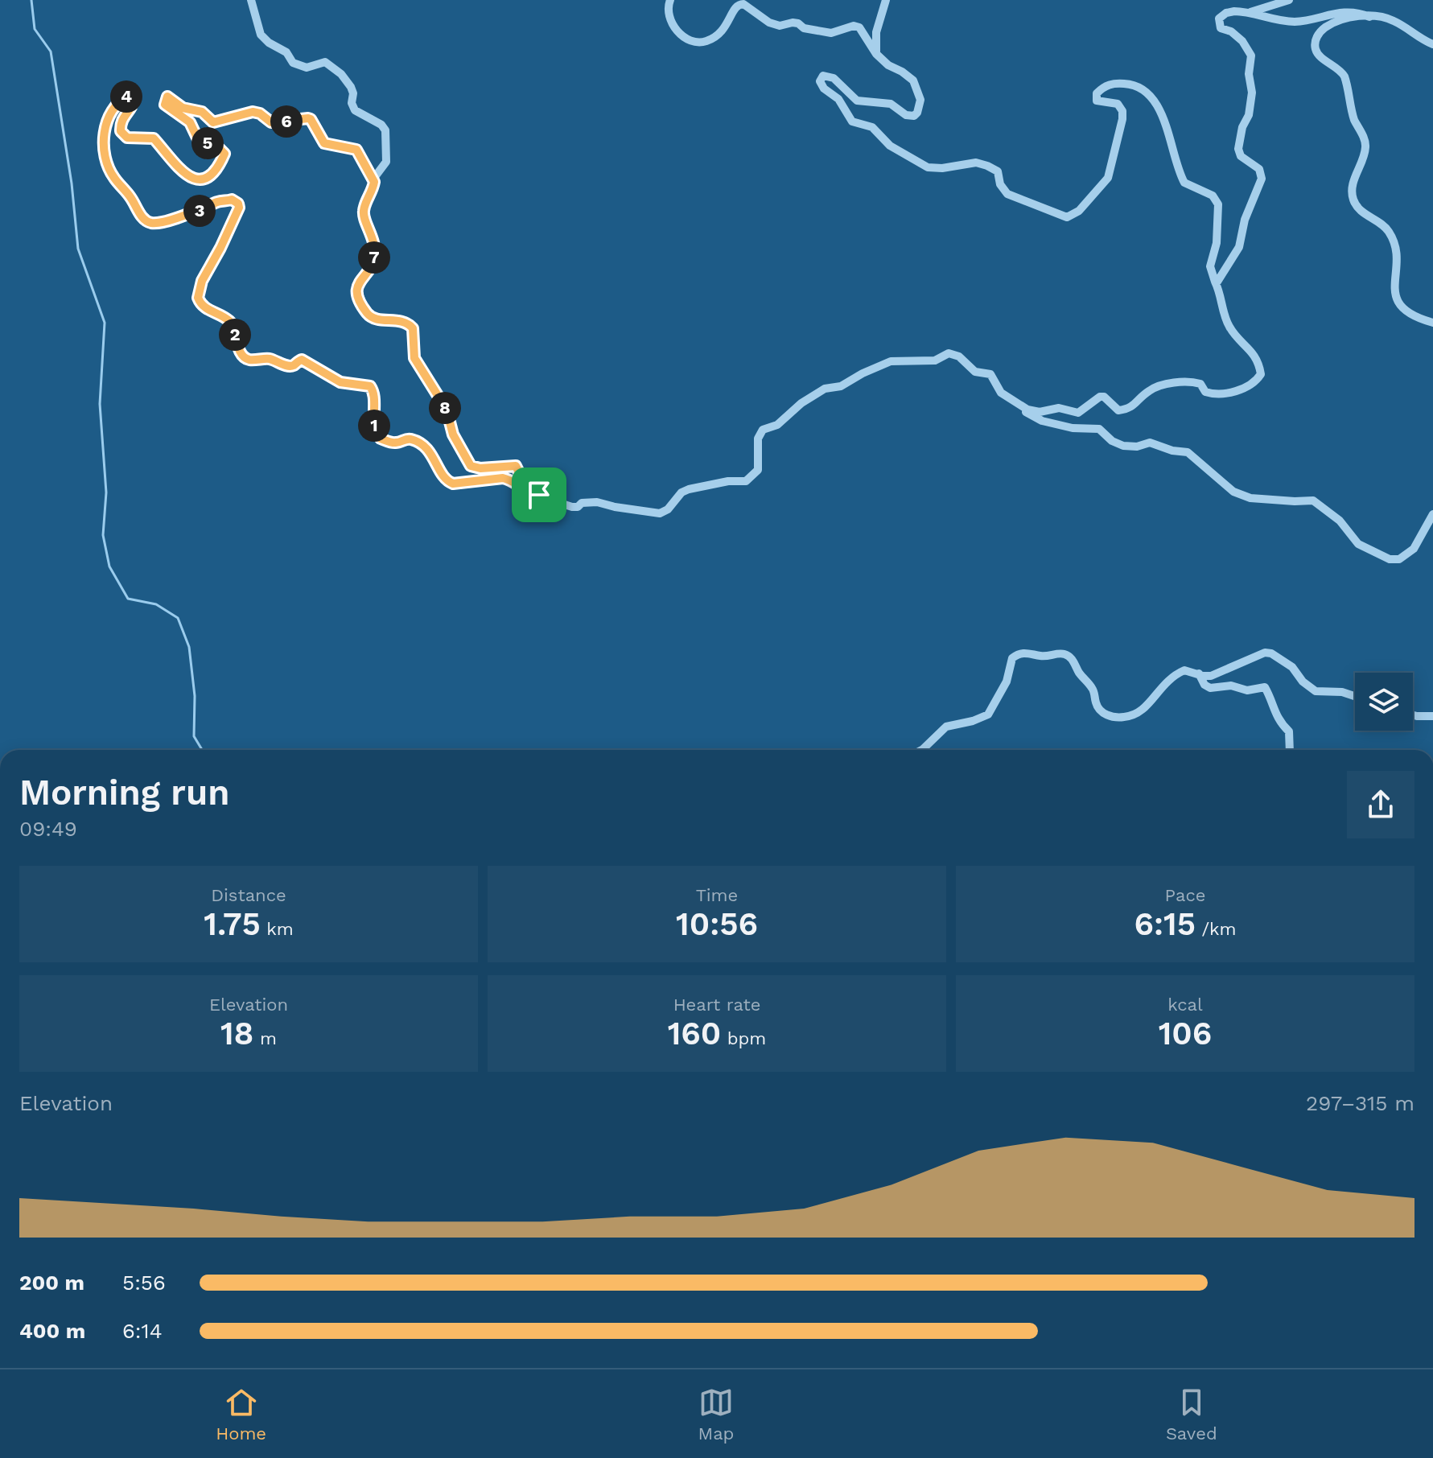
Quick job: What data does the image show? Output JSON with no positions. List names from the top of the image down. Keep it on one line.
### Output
{"page":{"pins":["4","6","5","3","7","2","8","1"],"heading":["Morning run","09:49"],"stats":[["Distance","1.75 km"],["Time","10:56"],["Pace","6:15 /km"],["Elevation","18 m"],["Heart rate","160 bpm"],["kcal","106"]],"chart":["Elevation","297–315 m"],"list":[{"name":"200 m","note":"5:56"},{"name":"400 m","note":"6:14"}],"tabs":["Home","Map","Saved"]}}
